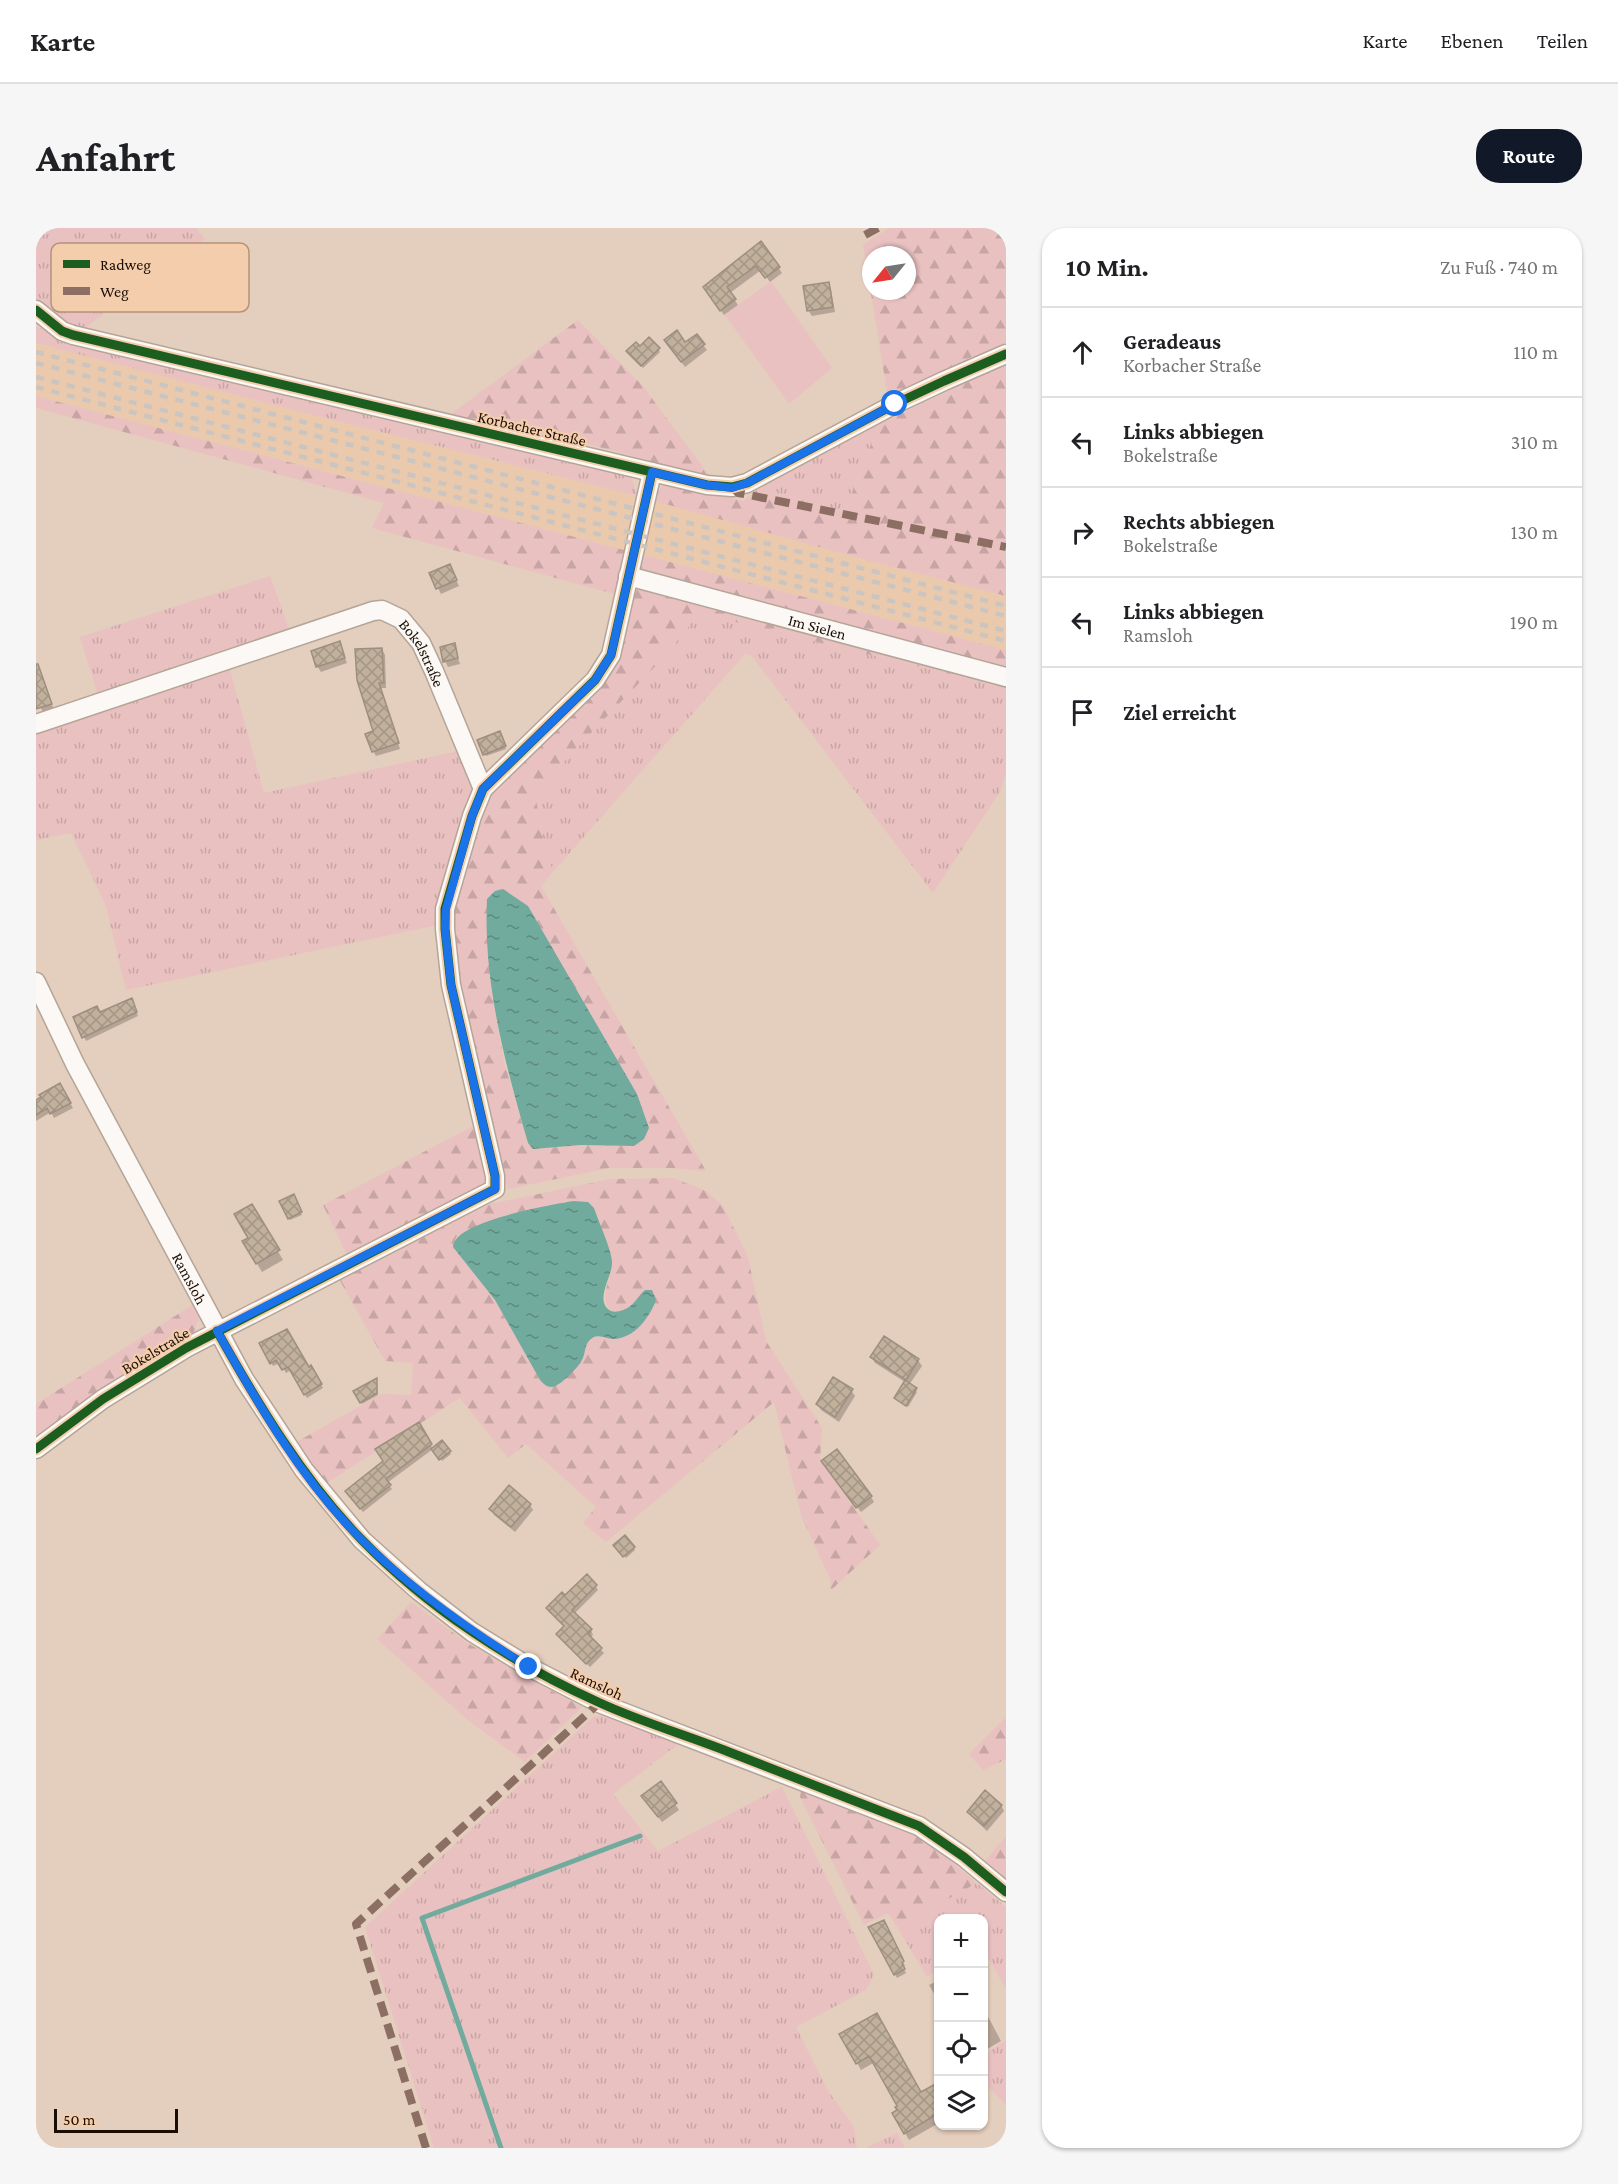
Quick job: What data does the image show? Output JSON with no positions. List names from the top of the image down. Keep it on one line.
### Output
{"streets":{"street":["Korbacher Straße","Im Sielen","Bokelstraße","Ramsloh"]},"crossings":[["Korbacher Straße","Bokelstraße"],["Im Sielen","Bokelstraße"],["Bokelstraße","Ramsloh"]],"legend":["Radweg","Weg"],"scale_bar":"50 m","north":"bottom left","page":{"header":"Karte","nav":["Karte","Ebenen","Teilen"],"buttons":"Route","title":"Anfahrt","heading":["10 Min.","Zu Fuß · 740 m"],"list":[["Geradeaus","Korbacher Straße","110 m"],["Links abbiegen","Bokelstraße","310 m"],["Rechts abbiegen","Bokelstraße","130 m"],["Links abbiegen","Ramsloh","190 m"],"Ziel erreicht"],"map_buttons":["+","−"],"scale":"50 m"}}
